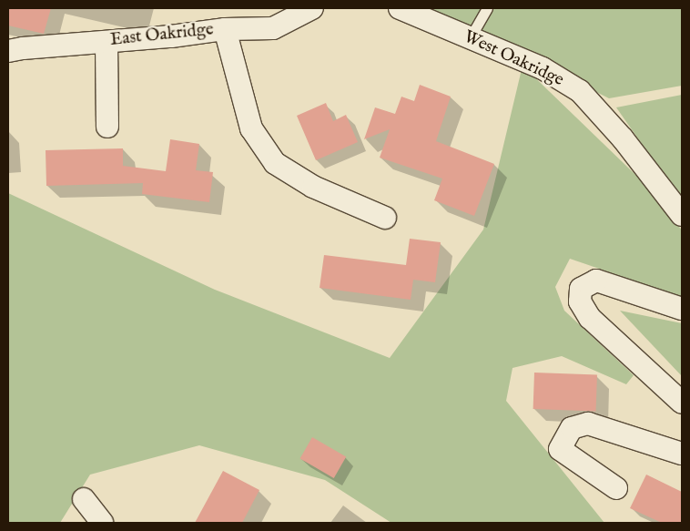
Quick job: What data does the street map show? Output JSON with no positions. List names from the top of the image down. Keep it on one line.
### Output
{"streets":{"street":["East Oakridge","West Oakridge"]}}
